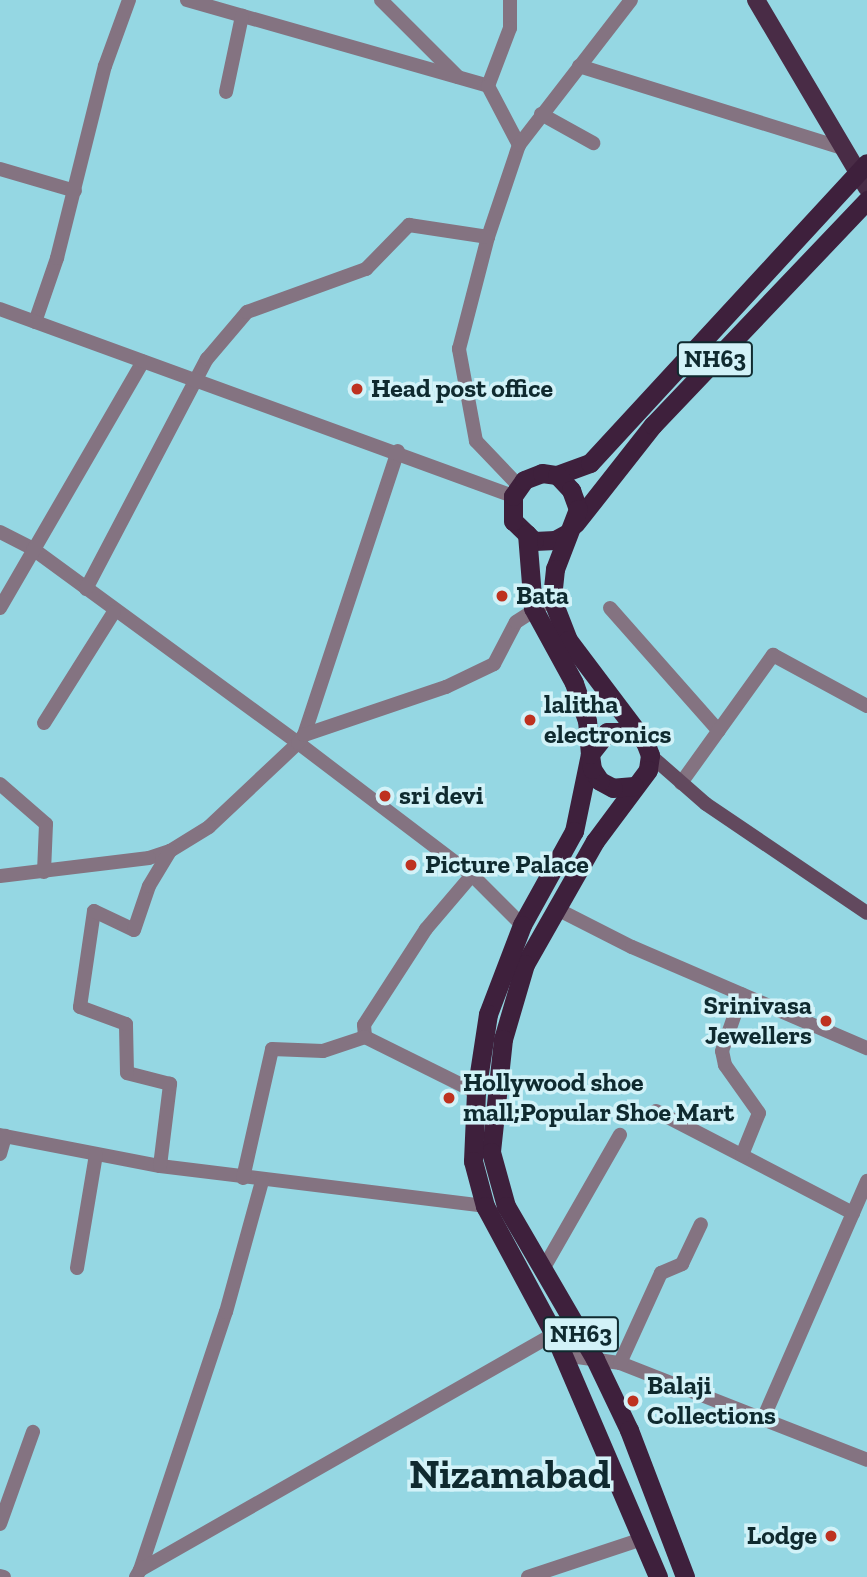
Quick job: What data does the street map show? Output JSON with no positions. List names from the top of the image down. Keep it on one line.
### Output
{"streets":{"highway":["NH63"]},"districts":["Nizamabad"],"places":["Head post office","Bata","lalitha electronics","sri devi","Picture Palace","Srinivasa Jewellers","Hollywood shoe mall;Popular Shoe Mart","Balaji Collections","Lodge"]}
